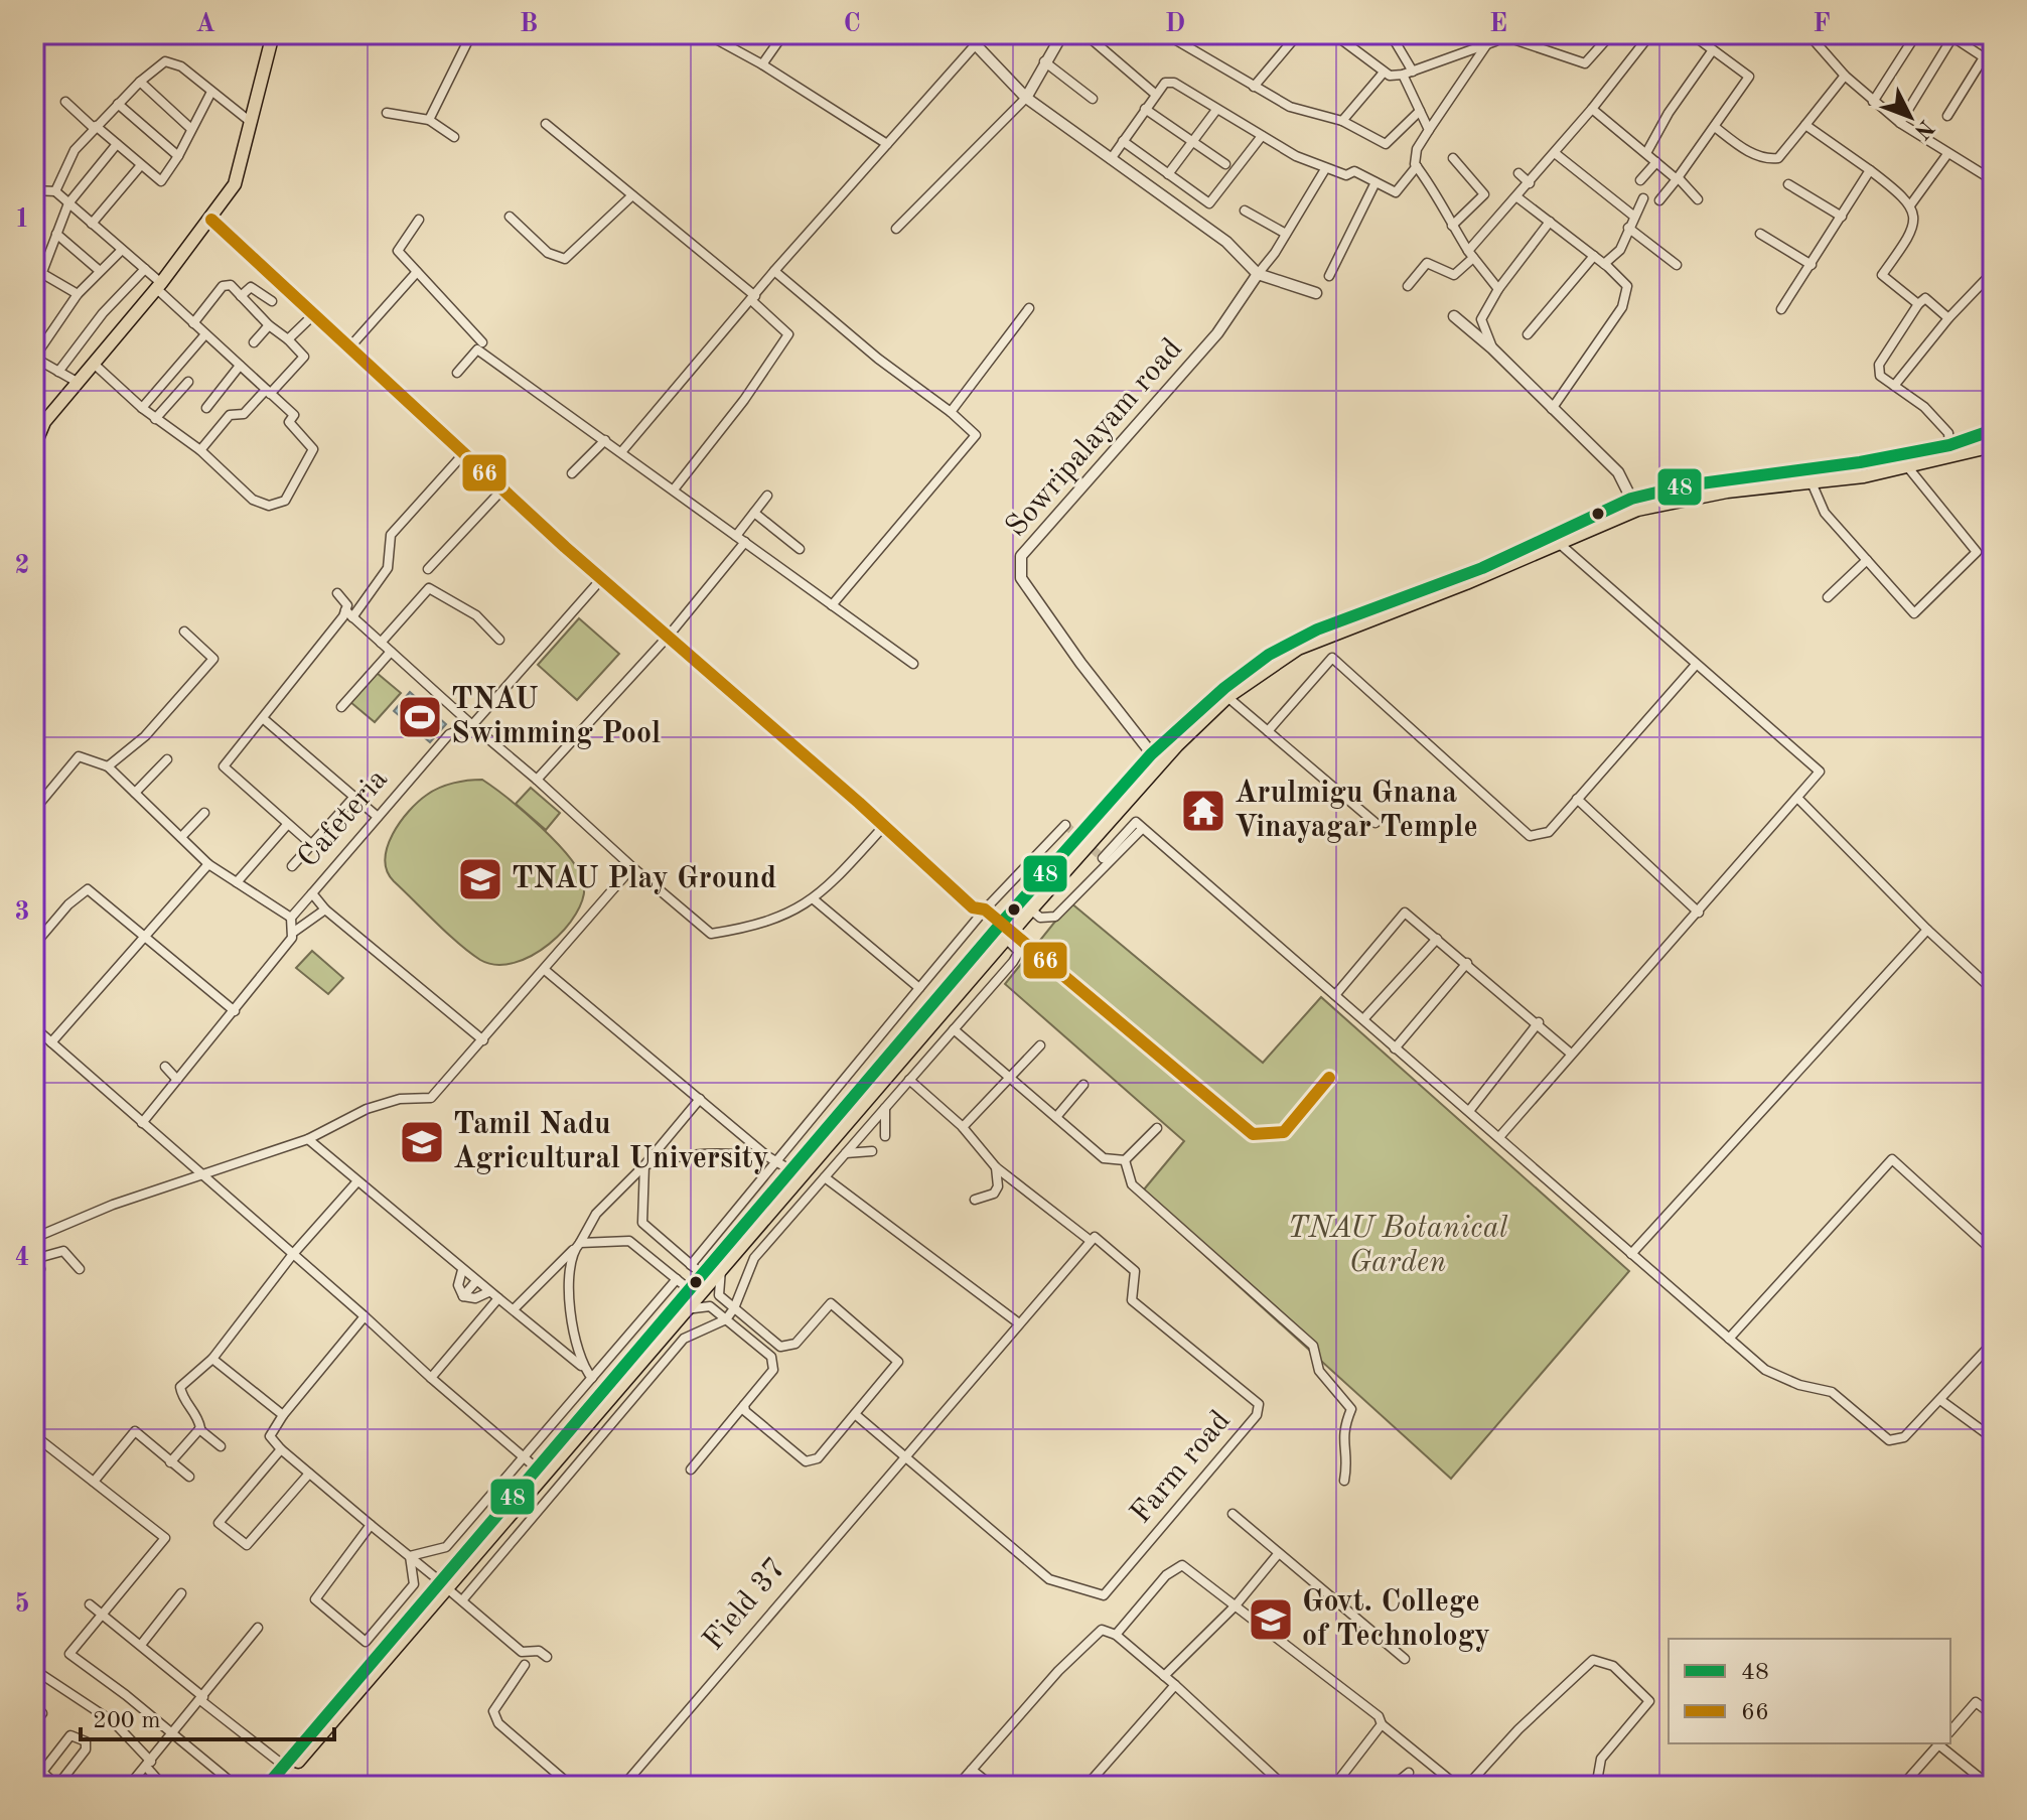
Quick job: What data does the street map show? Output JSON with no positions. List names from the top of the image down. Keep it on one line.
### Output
{"streets":{"street":["Sowripalayam road","Cafeteria","Farm road","Field 37"]},"crossings":[["Farm road","Field 37"]],"parks":["TNAU Botanical Garden"],"places":{"sports":["TNAU Swimming Pool"],"temple":["Arulmigu Gnana Vinayagar Temple"],"school or university":["TNAU Play Ground","Tamil Nadu Agricultural University","Govt. College of Technology"]},"lines":["transit line 66","transit line 48"],"legend":["48","66"],"scale_bar":"200 m","north":"bottom right","grid":{"columns":["A","B","C","D","E","F"],"rows":["1","2","3","4","5"]}}
